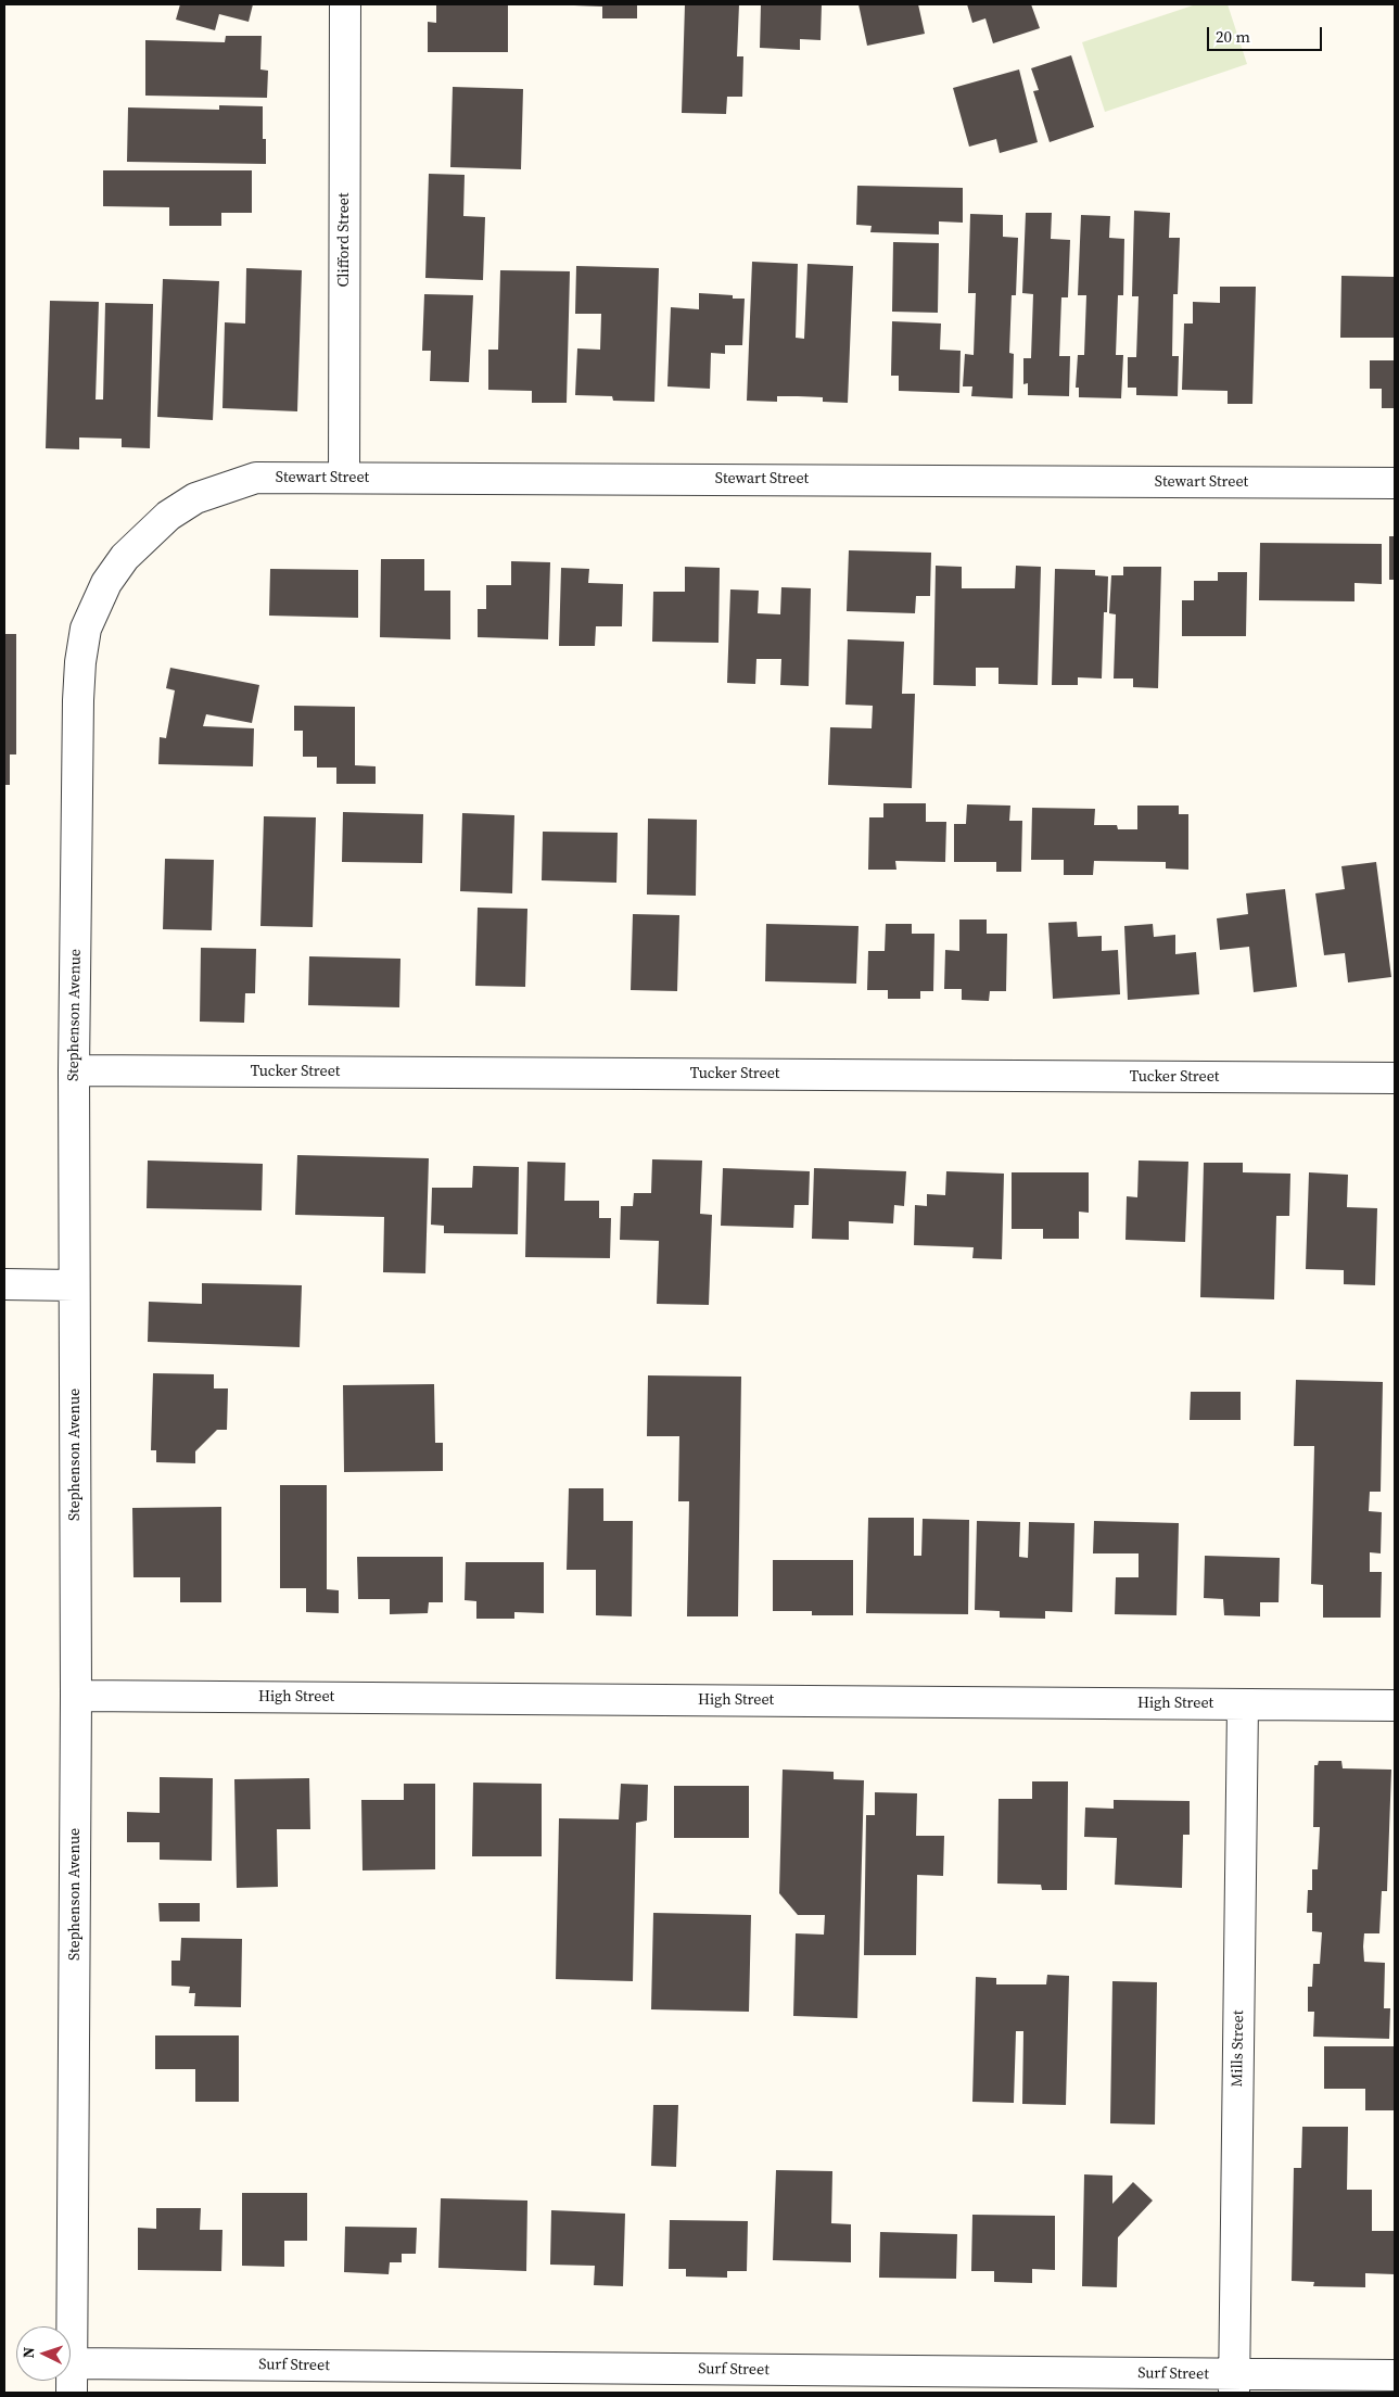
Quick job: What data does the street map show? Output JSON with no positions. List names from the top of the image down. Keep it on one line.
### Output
{"streets":{"street":["Clifford Street","Stewart Street","Stephenson Avenue","Tucker Street","High Street","Mills Street","Surf Street"]},"crossings":[["Clifford Street","Stewart Street"],["Stewart Street","Stephenson Avenue"],["Stephenson Avenue","Tucker Street"],["Stephenson Avenue","High Street"],["Stephenson Avenue","Surf Street"],["High Street","Mills Street"],["Mills Street","Surf Street"]],"scale_bar":"20 m","north":"left"}
